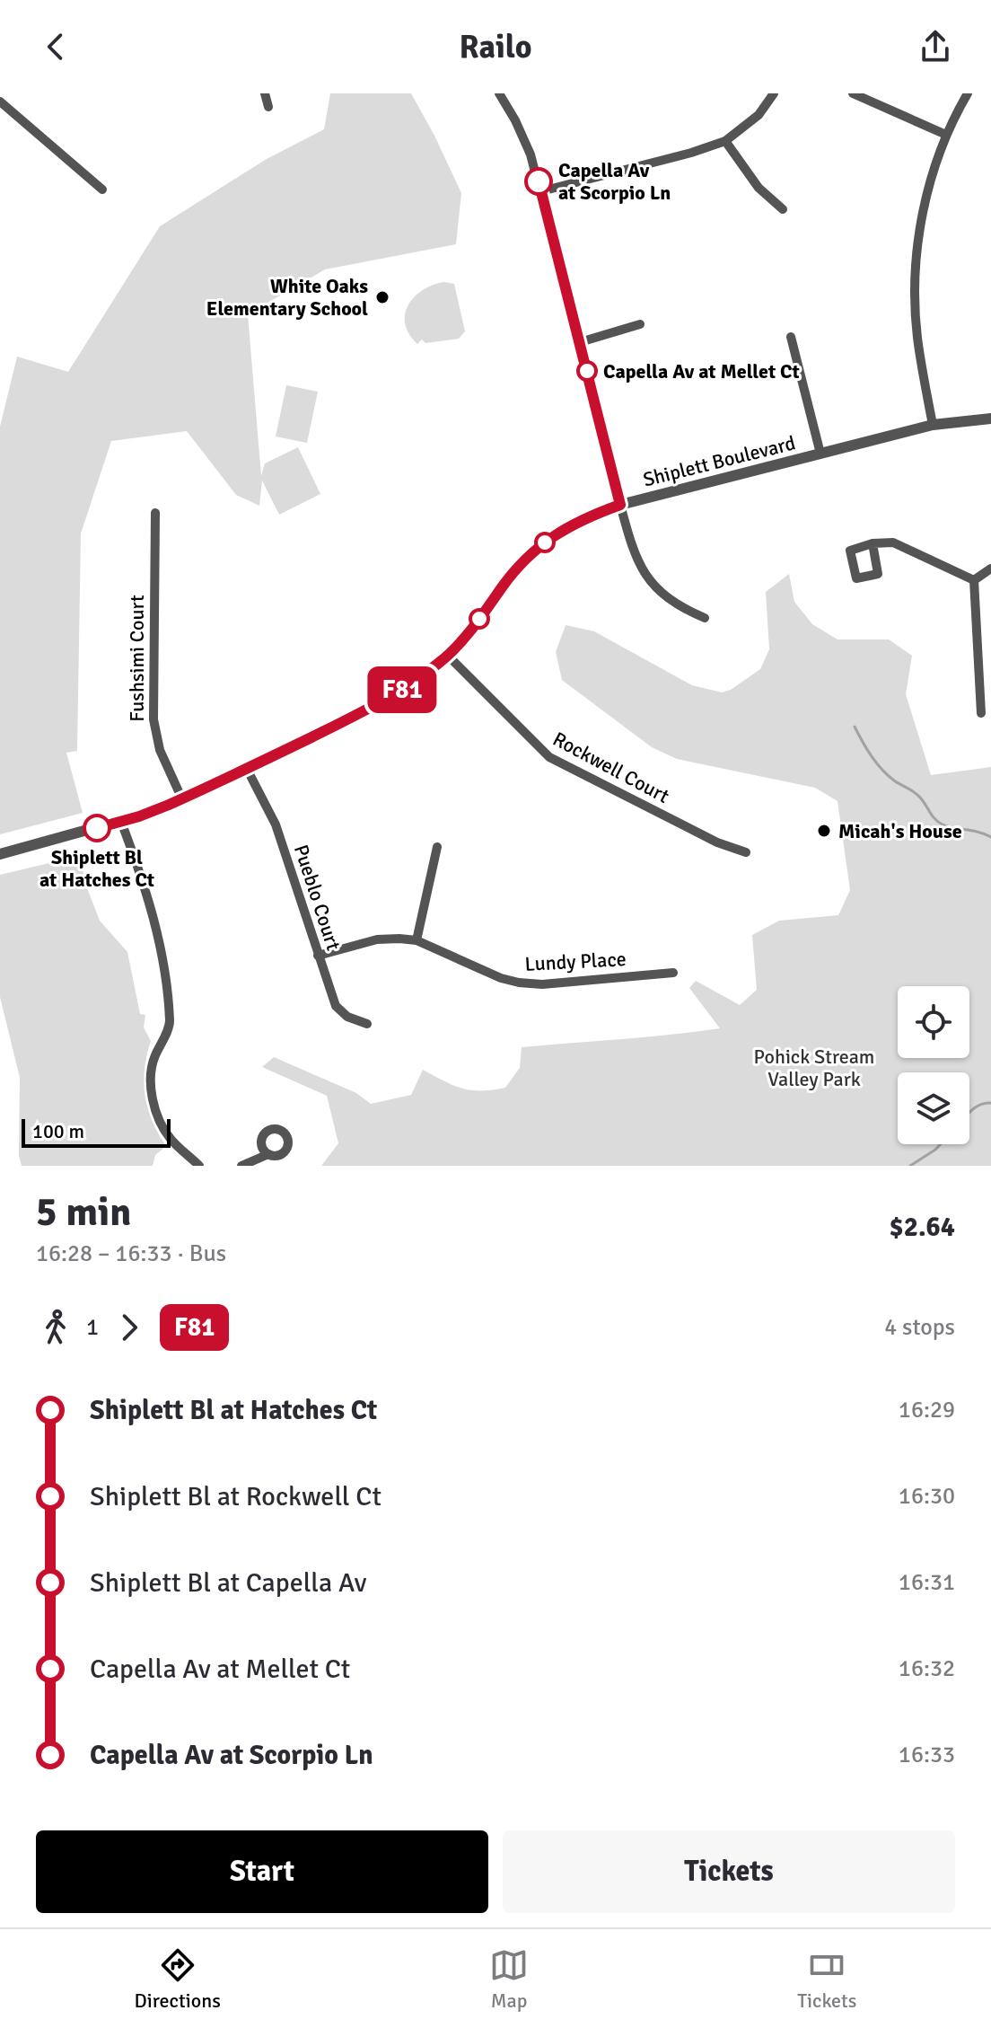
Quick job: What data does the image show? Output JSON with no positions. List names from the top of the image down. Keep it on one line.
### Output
{"streets":{"street":["Shiplett Boulevard","Fushsimi Court","Rockwell Court","Pueblo Court","Lundy Place"]},"crossings":[["Shiplett Boulevard","Fushsimi Court"],["Shiplett Boulevard","Rockwell Court"],["Shiplett Boulevard","Pueblo Court"],["Pueblo Court","Lundy Place"]],"parks":["Pohick Stream Valley Park"],"places":["Capella Av at Scorpio Ln","White Oaks Elementary School","Capella Av at Mellet Ct","Shiplett Bl at Hatches Ct","Micah's House"],"lines":["bus line F81"],"scale_bar":"100 m","page":{"header":"Railo","on_map":"F81","scale":"100 m","heading":["5 min","16:28 – 16:33 · Bus","$2.64"],"legs":["1","F81","4 stops"],"list":[{"name":"Shiplett Bl at Hatches Ct","value":"16:29"},{"name":"Shiplett Bl at Rockwell Ct","value":"16:30"},{"name":"Shiplett Bl at Capella Av","value":"16:31"},{"name":"Capella Av at Mellet Ct","value":"16:32"},{"name":"Capella Av at Scorpio Ln","value":"16:33"}],"buttons":["Start","Tickets"],"tabs":["Directions","Map","Tickets"]}}
